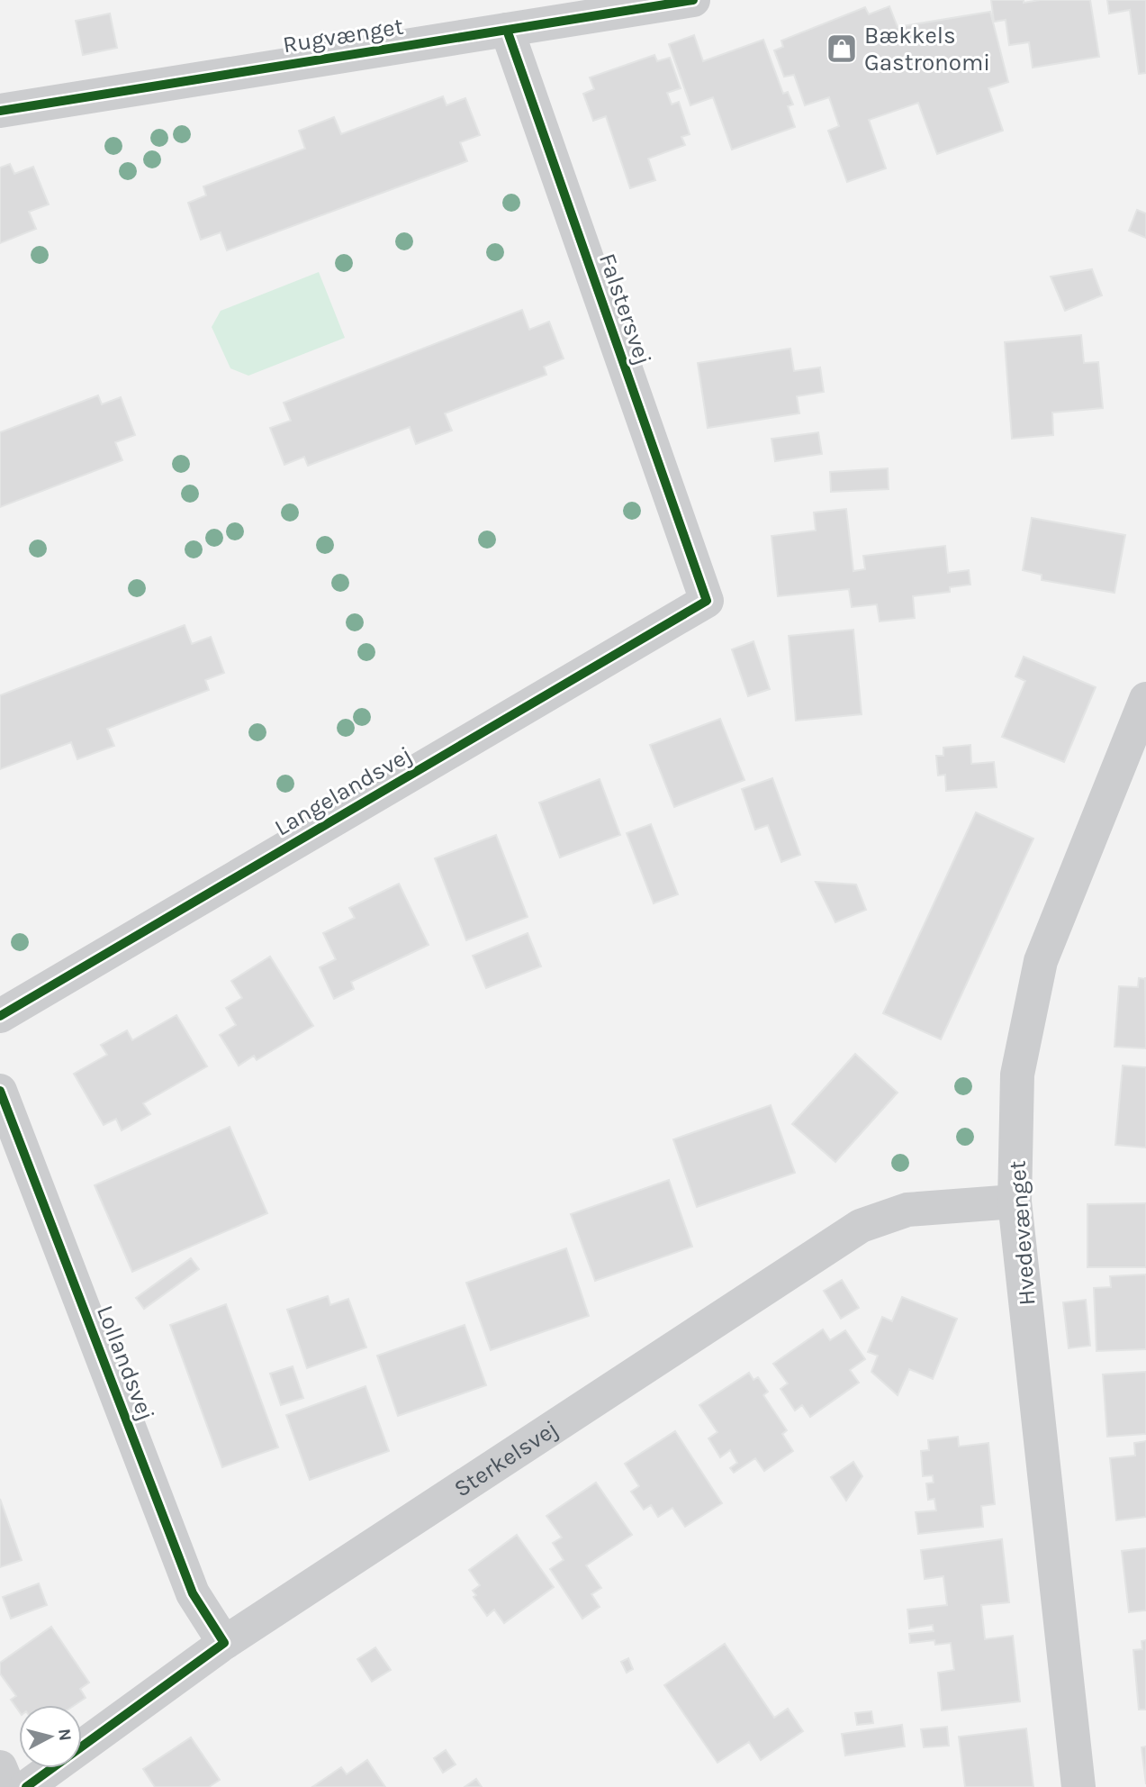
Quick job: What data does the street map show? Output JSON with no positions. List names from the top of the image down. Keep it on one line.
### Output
{"streets":{"street":["Rugvænget","Falstersvej","Langelandsvej","Hvedevænget","Lollandsvej","Sterkelsvej"]},"crossings":[["Rugvænget","Falstersvej"],["Falstersvej","Langelandsvej"],["Hvedevænget","Sterkelsvej"],["Lollandsvej","Sterkelsvej"]],"places":{"shop":["Bækkels Gastronomi"]},"north":"right"}
